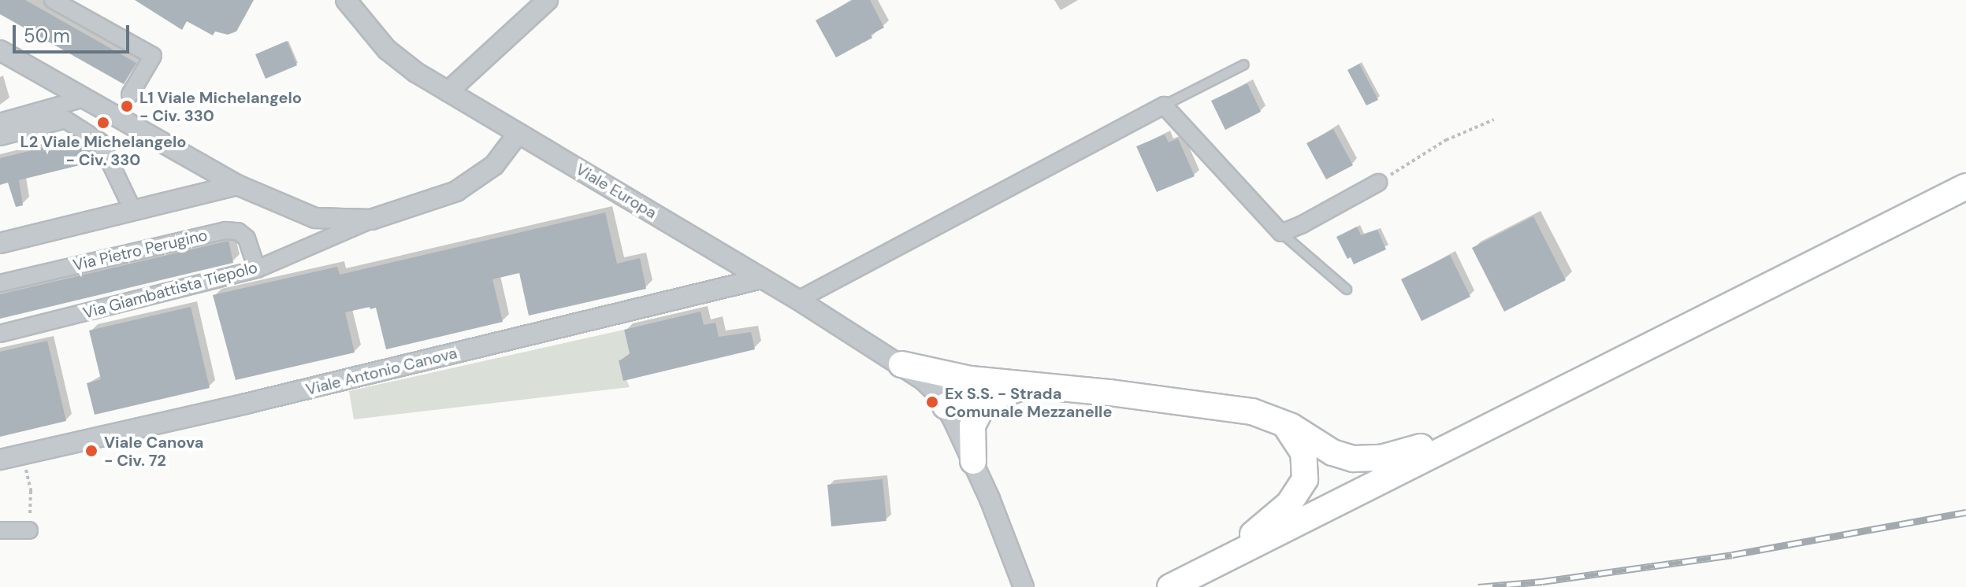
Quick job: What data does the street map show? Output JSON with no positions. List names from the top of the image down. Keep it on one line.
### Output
{"streets":{"street":["Viale Europa","Via Pietro Perugino","Via Giambattista Tiepolo","Viale Antonio Canova"]},"crossings":[["Viale Europa","Viale Antonio Canova"],["Via Pietro Perugino","Via Giambattista Tiepolo"]],"places":["L1 Viale Michelangelo - Civ. 330","L2 Viale Michelangelo - Civ. 330","Ex S.S. - Strada Comunale Mezzanelle","Viale Canova - Civ. 72"],"scale_bar":"50 m"}
